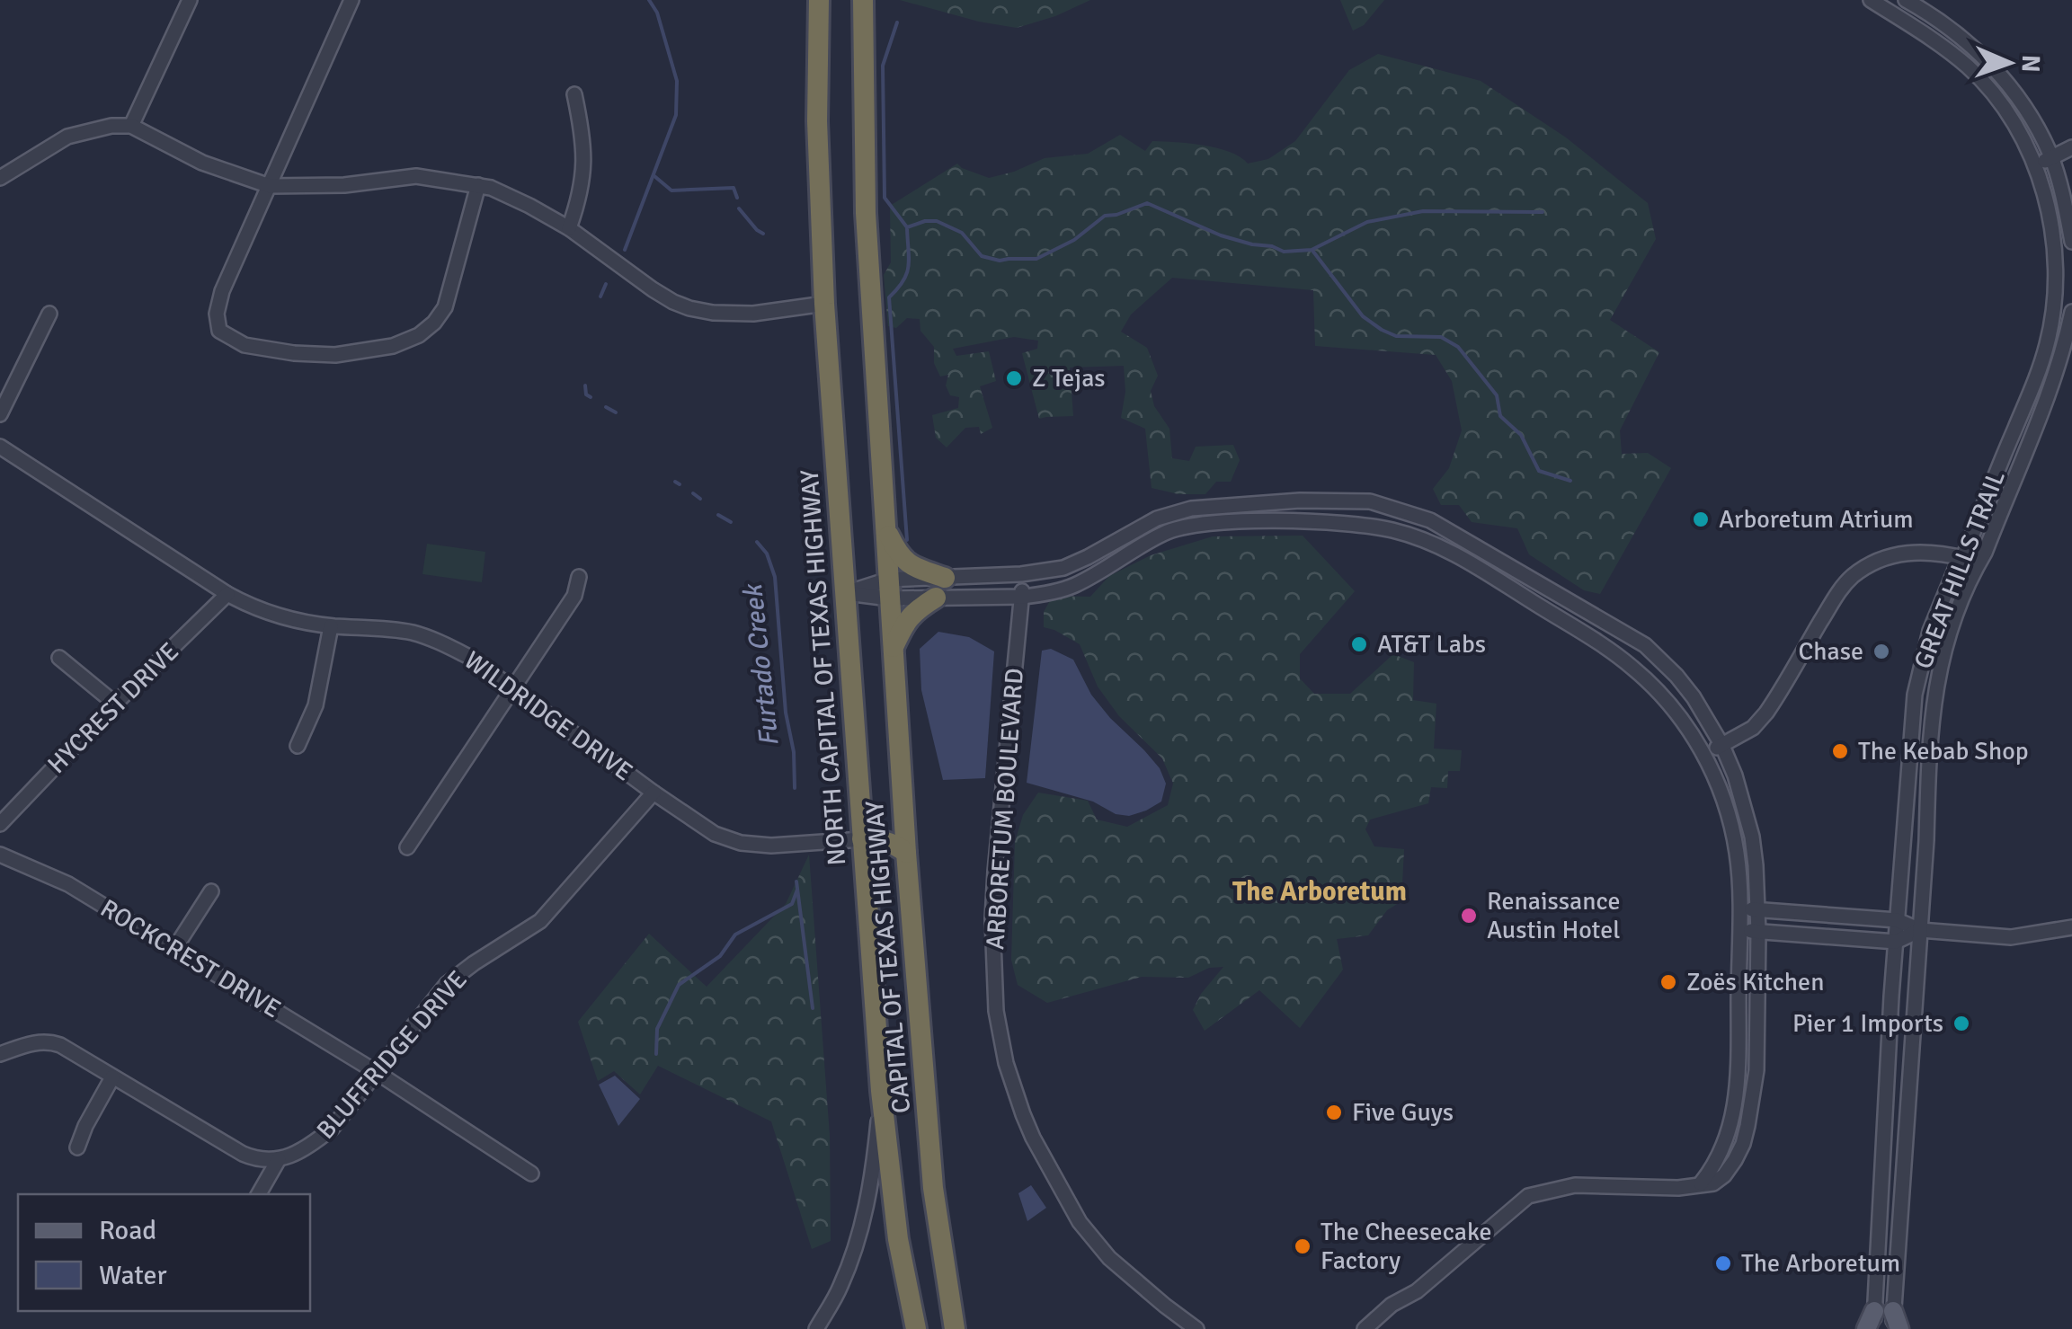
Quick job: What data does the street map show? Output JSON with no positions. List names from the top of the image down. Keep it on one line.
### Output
{"streets":{"highway":["NORTH CAPITAL OF TEXAS HIGHWAY","CAPITAL OF TEXAS HIGHWAY"],"street":["GREAT HILLS TRAIL","HYCREST DRIVE","WILDRIDGE DRIVE","ARBORETUM BOULEVARD","ROCKCREST DRIVE","BLUFFRIDGE DRIVE"]},"crossings":[["NORTH CAPITAL OF TEXAS HIGHWAY","WILDRIDGE DRIVE"],["HYCREST DRIVE","WILDRIDGE DRIVE"],["WILDRIDGE DRIVE","BLUFFRIDGE DRIVE"],["ROCKCREST DRIVE","BLUFFRIDGE DRIVE"]],"districts":["The Arboretum"],"water":["Furtado Creek"],"places":["Z Tejas","Arboretum Atrium","AT&T Labs","Chase","The Kebab Shop","Renaissance Austin Hotel","Zoës Kitchen","Pier 1 Imports","Five Guys","The Cheesecake Factory","The Arboretum"],"legend":["Road","Water"],"north":"right"}
